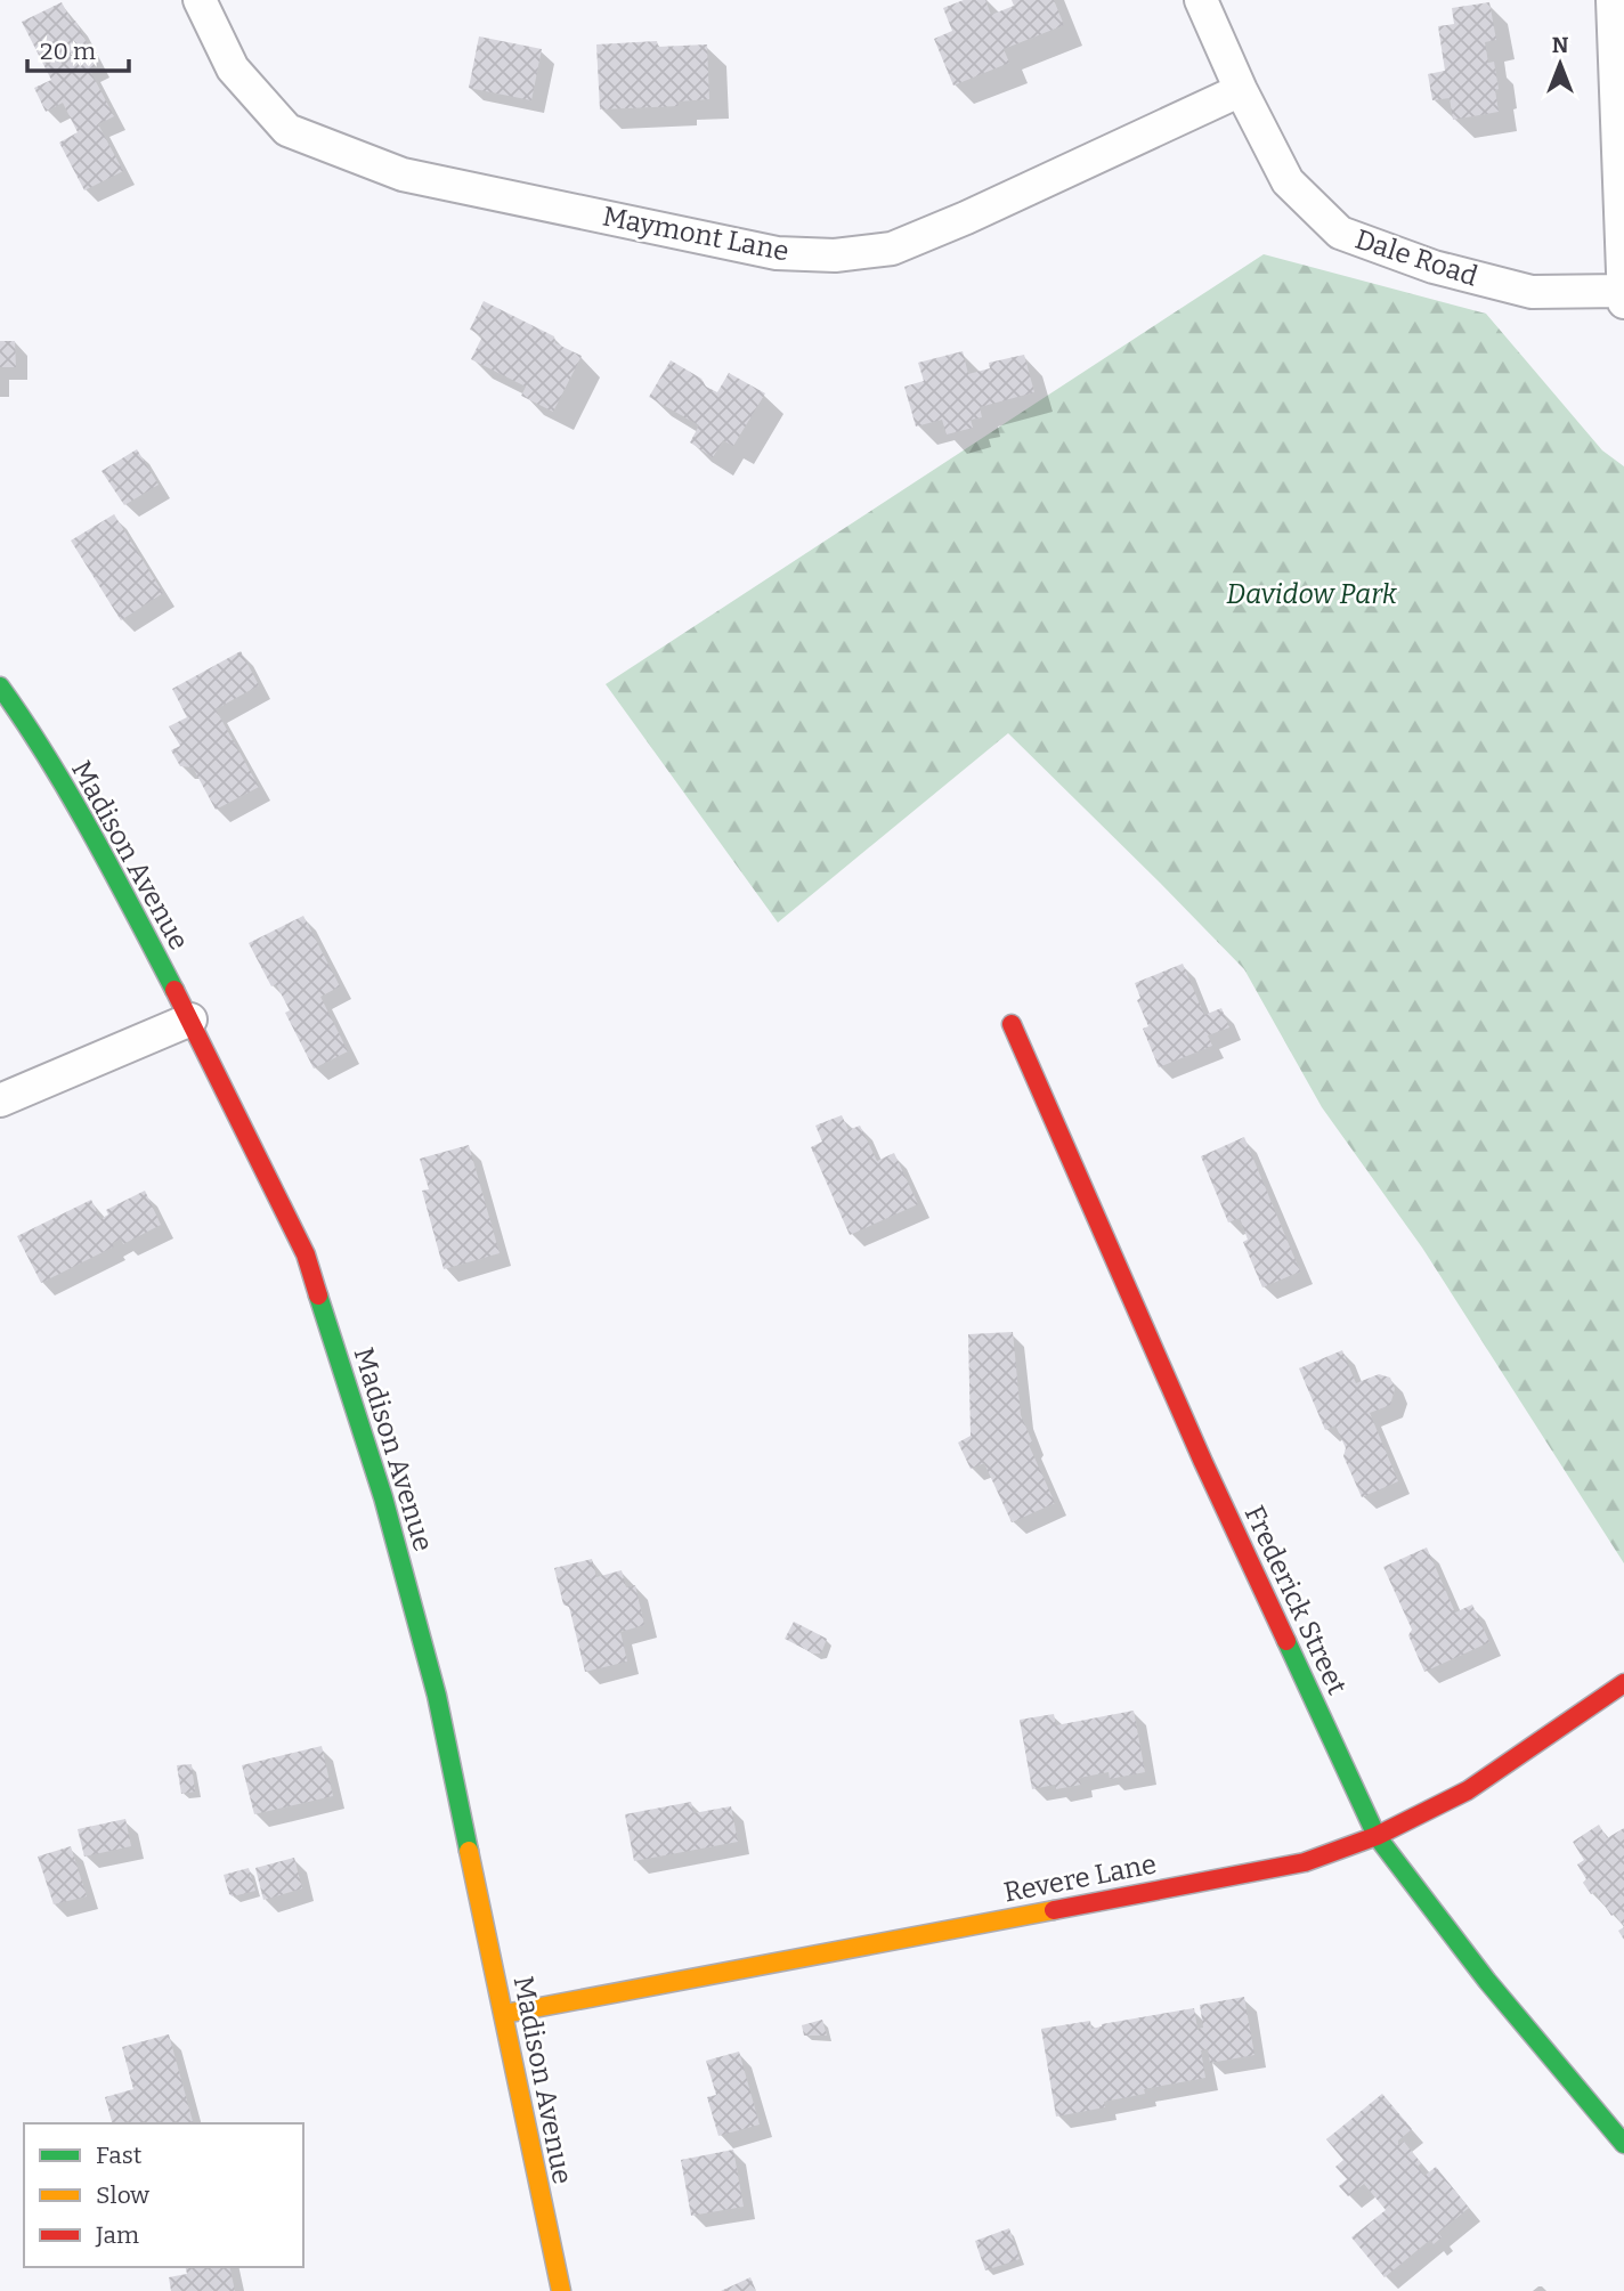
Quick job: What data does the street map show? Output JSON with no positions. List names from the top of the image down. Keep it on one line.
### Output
{"streets":{"street":["Maymont Lane","Dale Road","Madison Avenue","Frederick Street","Revere Lane"]},"crossings":[["Maymont Lane","Dale Road"],["Madison Avenue","Revere Lane"],["Frederick Street","Revere Lane"]],"parks":["Davidow Park"],"legend":["Fast","Slow","Jam"],"scale_bar":"20 m","north":"top"}
